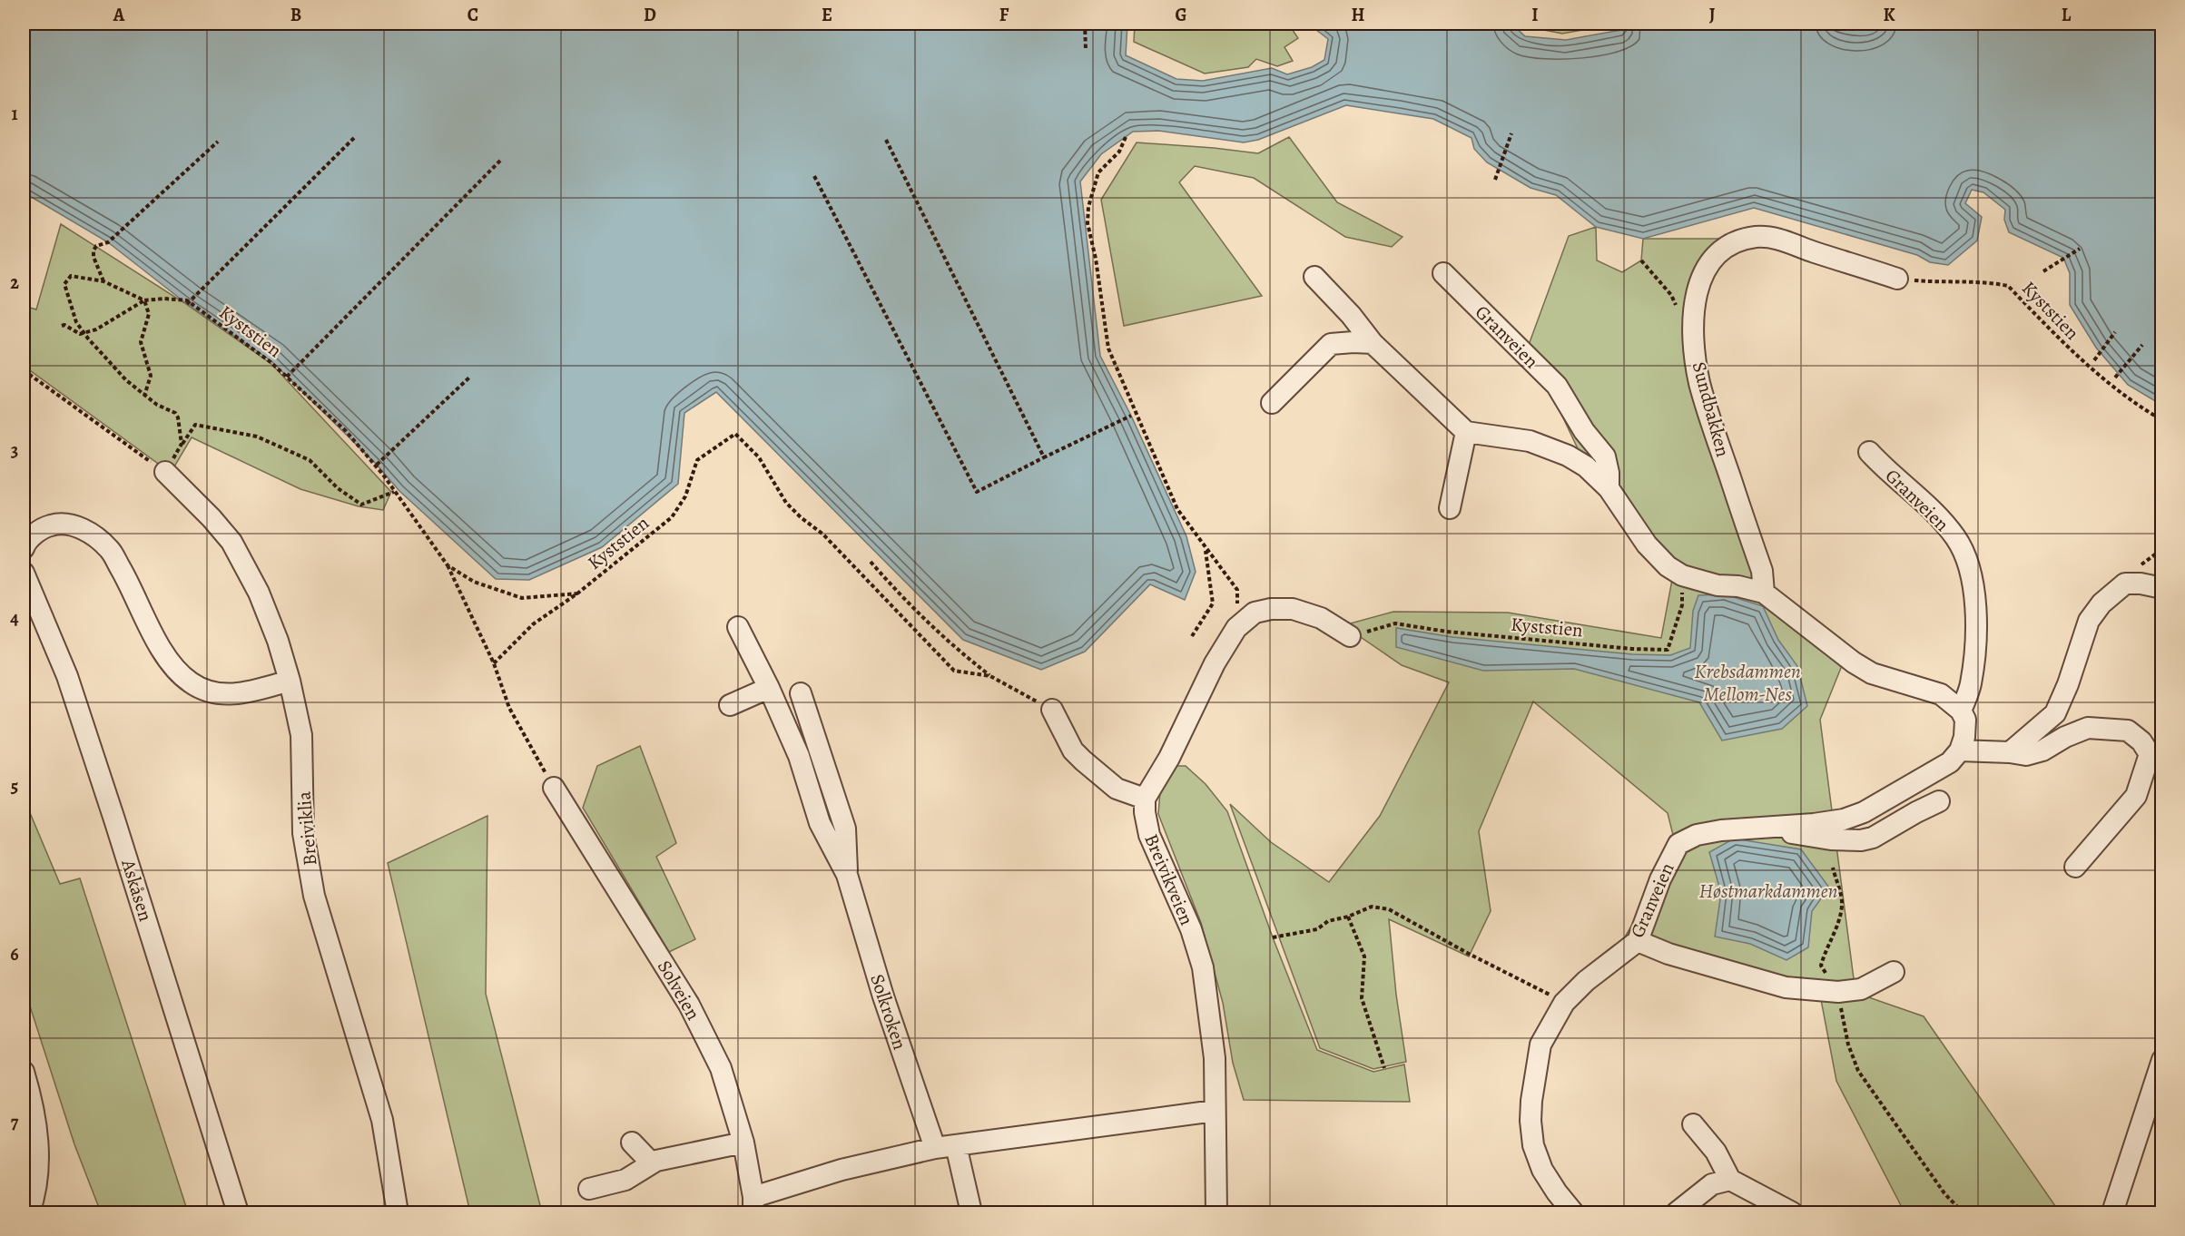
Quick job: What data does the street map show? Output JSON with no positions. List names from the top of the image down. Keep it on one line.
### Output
{"streets":{"street":["Granveien","Sundbakken","Breiviklia","Breivikveien","Askåsen","Solveien","Solkroken"],"path":["Kyststien"]},"crossings":[["Kyststien","Granveien"],["Kyststien","Sundbakken"],["Granveien","Sundbakken"]],"water":["Krebsdammen Mellom-Nes","Høstmarkdammen"],"grid":{"columns":["A","B","C","D","E","F","G","H","I","J","K","L"],"rows":["1","2","3","4","5","6","7"]}}
